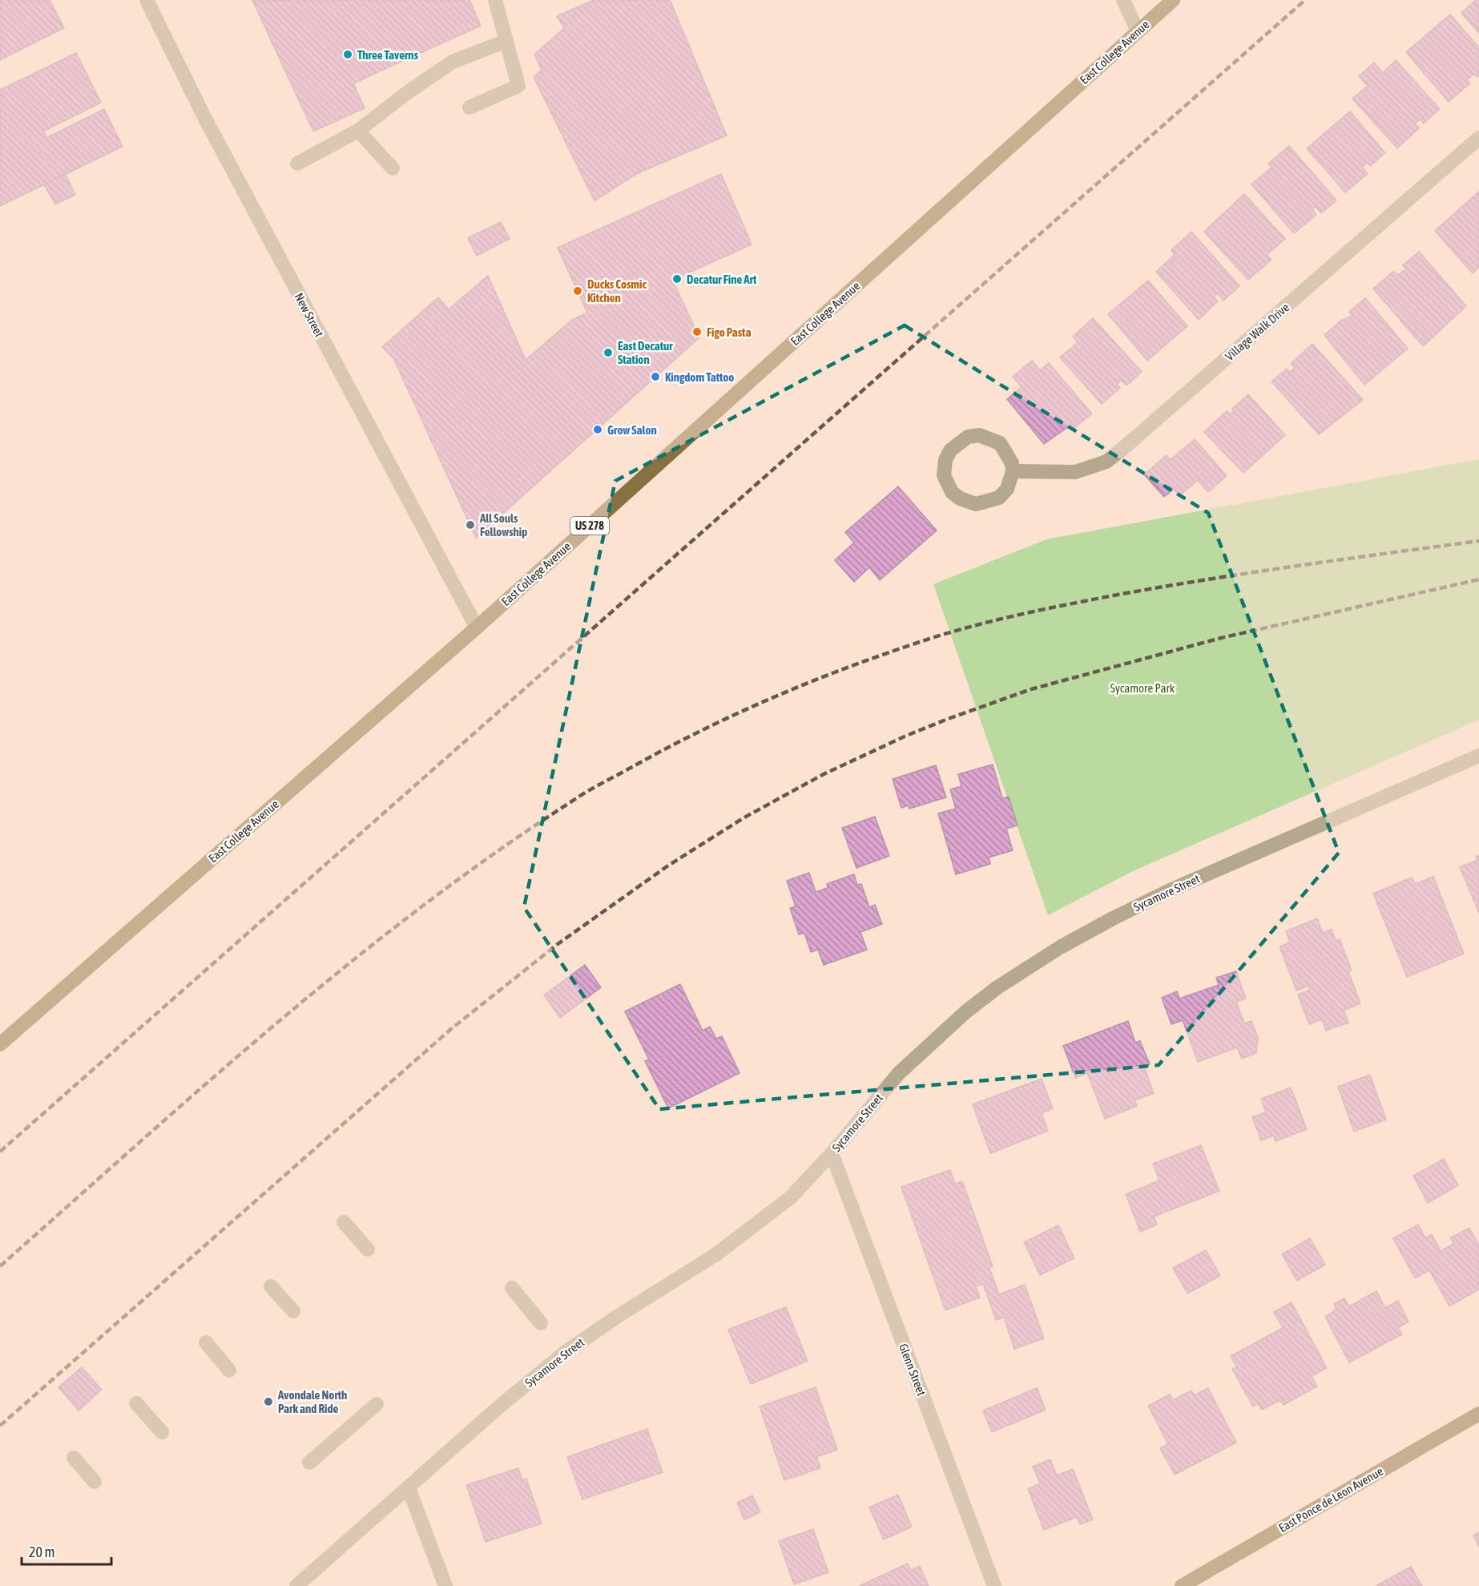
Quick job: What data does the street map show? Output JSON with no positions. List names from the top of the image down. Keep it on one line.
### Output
{"streets":{"main road":["East College Avenue","US 278","East Ponce de Leon Avenue"],"street":["New Street","Village Walk Drive","Sycamore Street","Glenn Street"]},"crossings":[["East College Avenue","New Street"],["Sycamore Street","Glenn Street"]],"parks":["Sycamore Park"],"places":["Three Taverns","Decatur Fine Art","Ducks Cosmic Kitchen","Figo Pasta","East Decatur Station","Kingdom Tattoo","Grow Salon","All Souls Fellowship","Avondale North Park and Ride"],"scale_bar":"20 m"}
